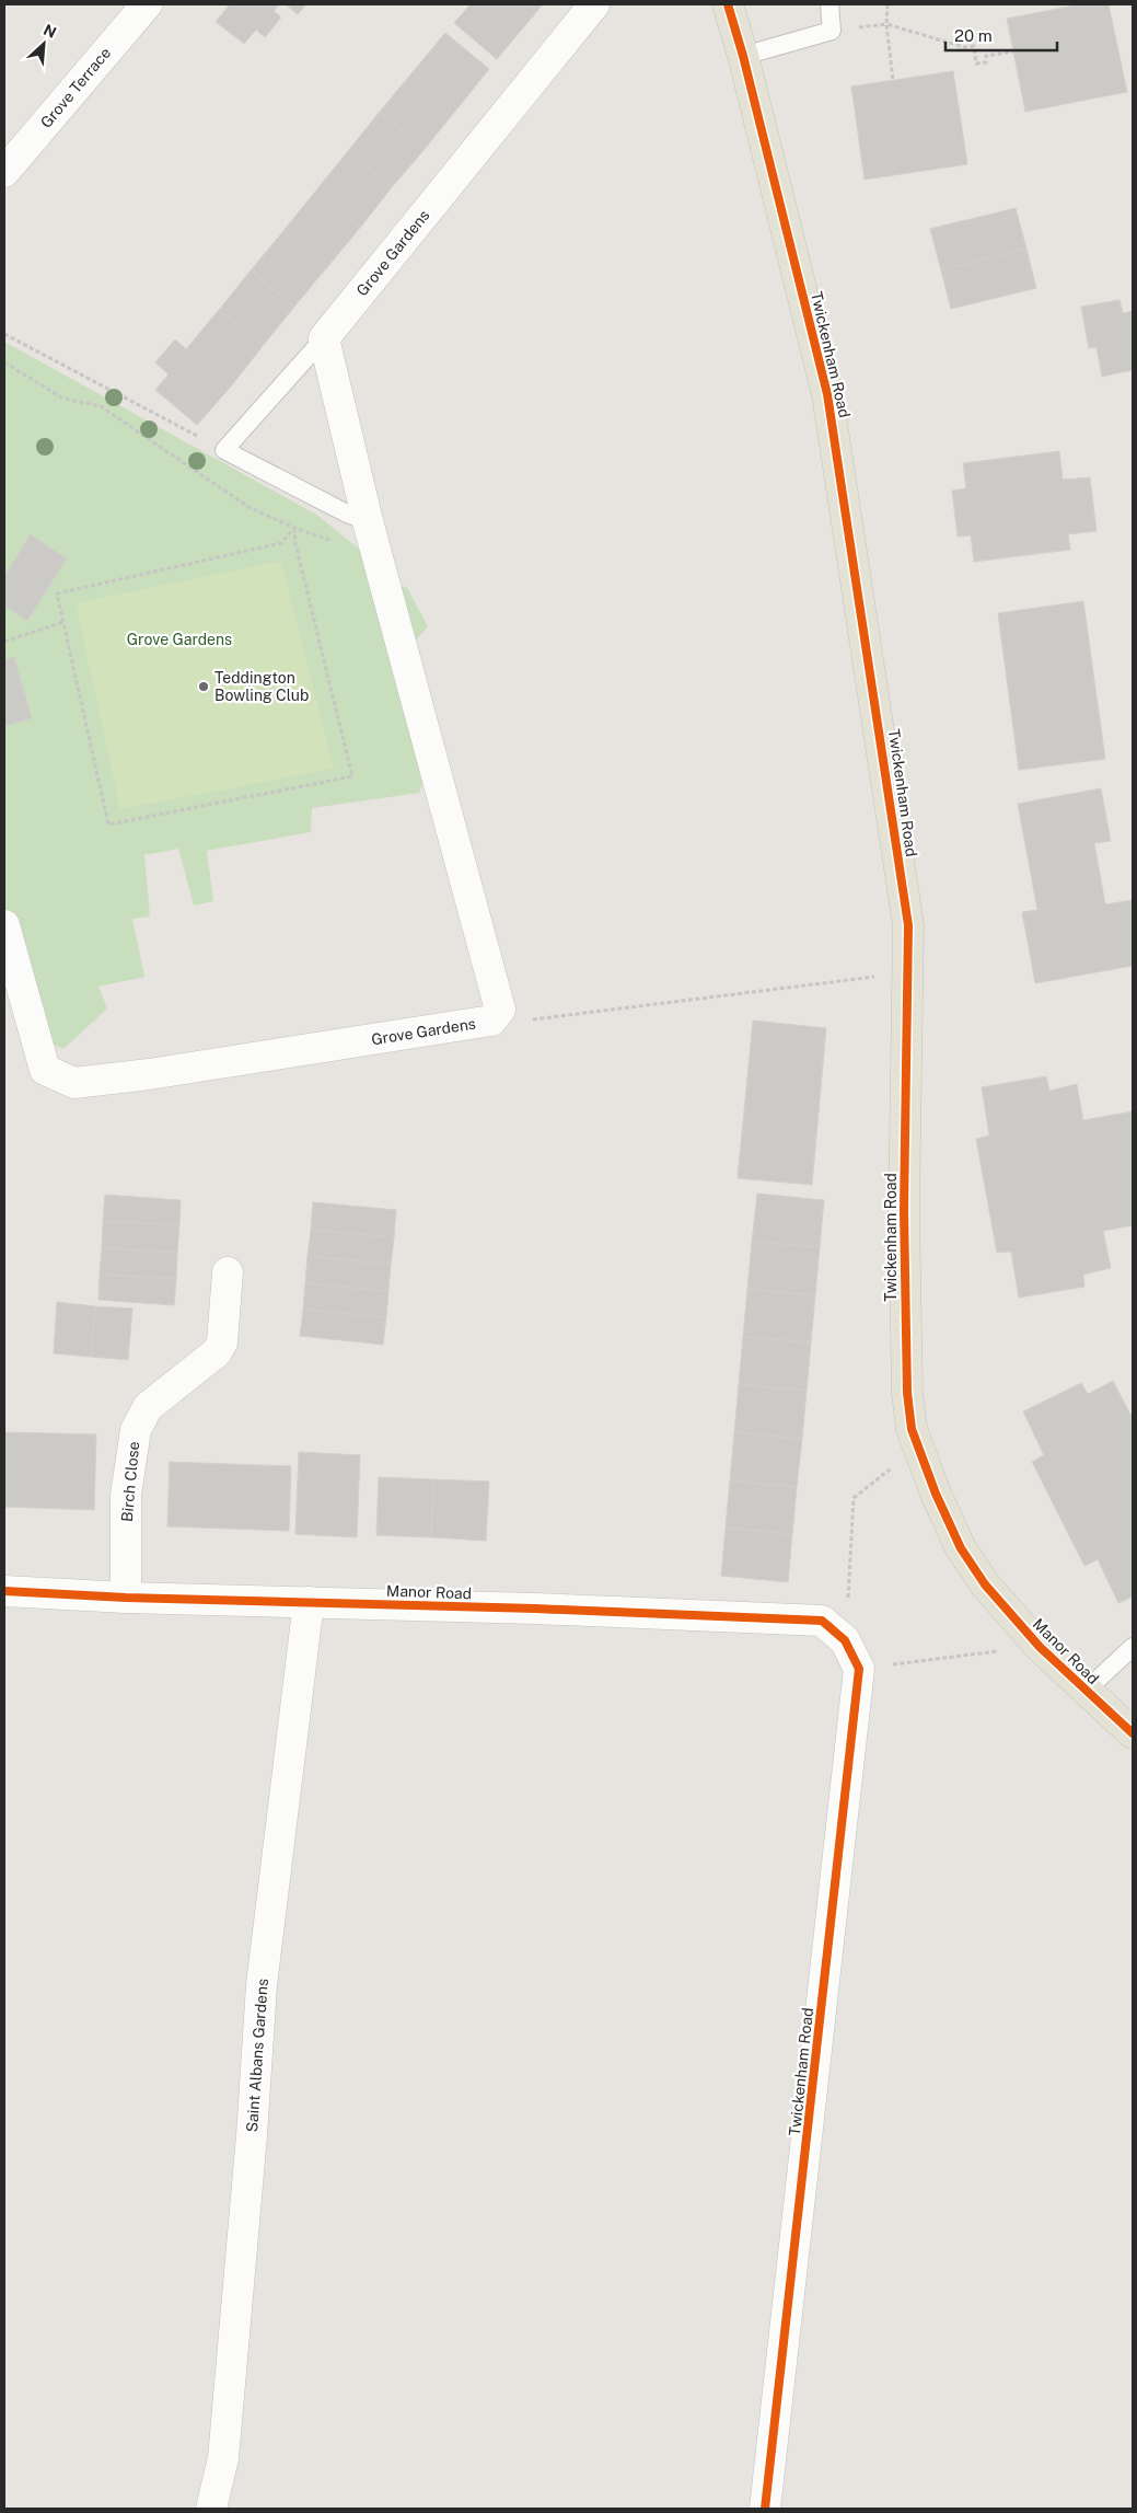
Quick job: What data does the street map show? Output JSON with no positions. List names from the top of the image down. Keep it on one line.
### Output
{"streets":{"main road":["Twickenham Road","Manor Road"],"street":["Grove Terrace","Grove Gardens","Birch Close","Saint Albans Gardens"]},"crossings":[["Twickenham Road","Manor Road"],["Birch Close","Manor Road"],["Manor Road","Saint Albans Gardens"]],"parks":["Grove Gardens"],"places":["Teddington Bowling Club"],"scale_bar":"20 m","north":"top right"}
